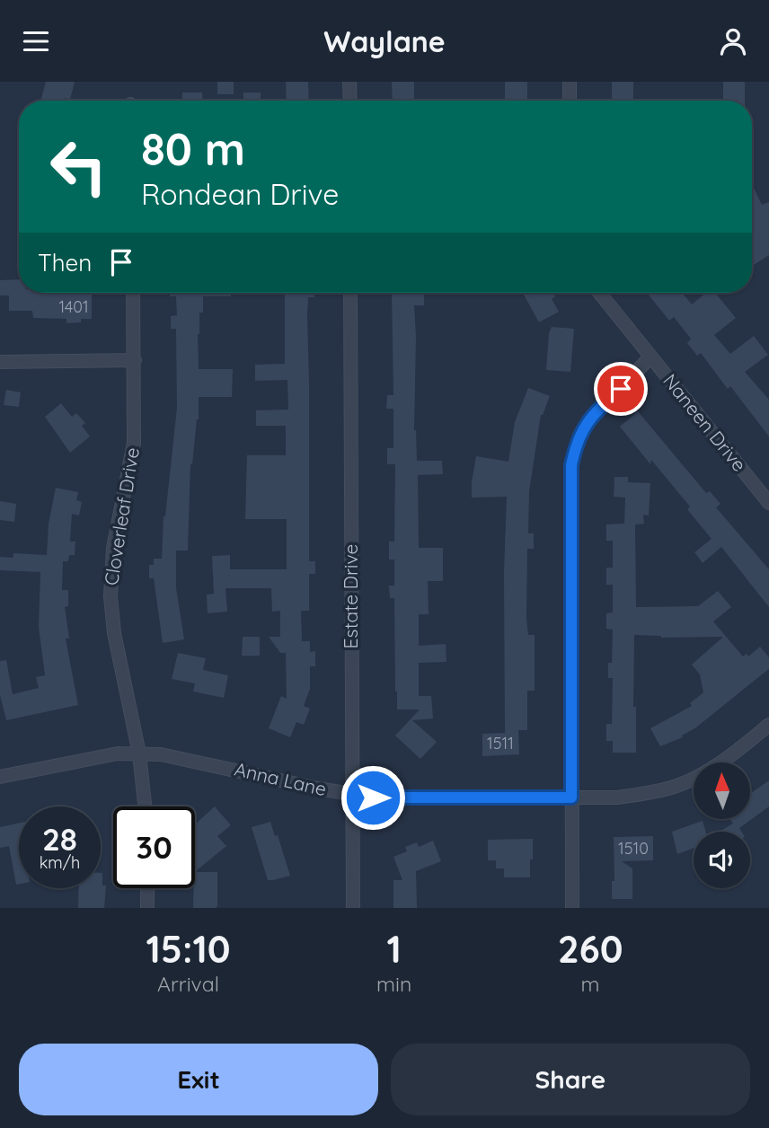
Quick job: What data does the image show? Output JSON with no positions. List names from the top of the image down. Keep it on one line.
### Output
{"streets":{"street":["Naneen Drive","Cloverleaf Drive","Estate Drive","Anna Lane"]},"crossings":[["Cloverleaf Drive","Anna Lane"],["Estate Drive","Anna Lane"]],"house_numbers":["1401","1511","1510"],"north":"top","page":{"header":"Waylane","turn":["80 m","Rondean Drive"],"then":"Then","speed":"28 km/h","limit":"30","eta":["15:10","Arrival","1","min","260","m"],"buttons":["Exit","Share"]}}
